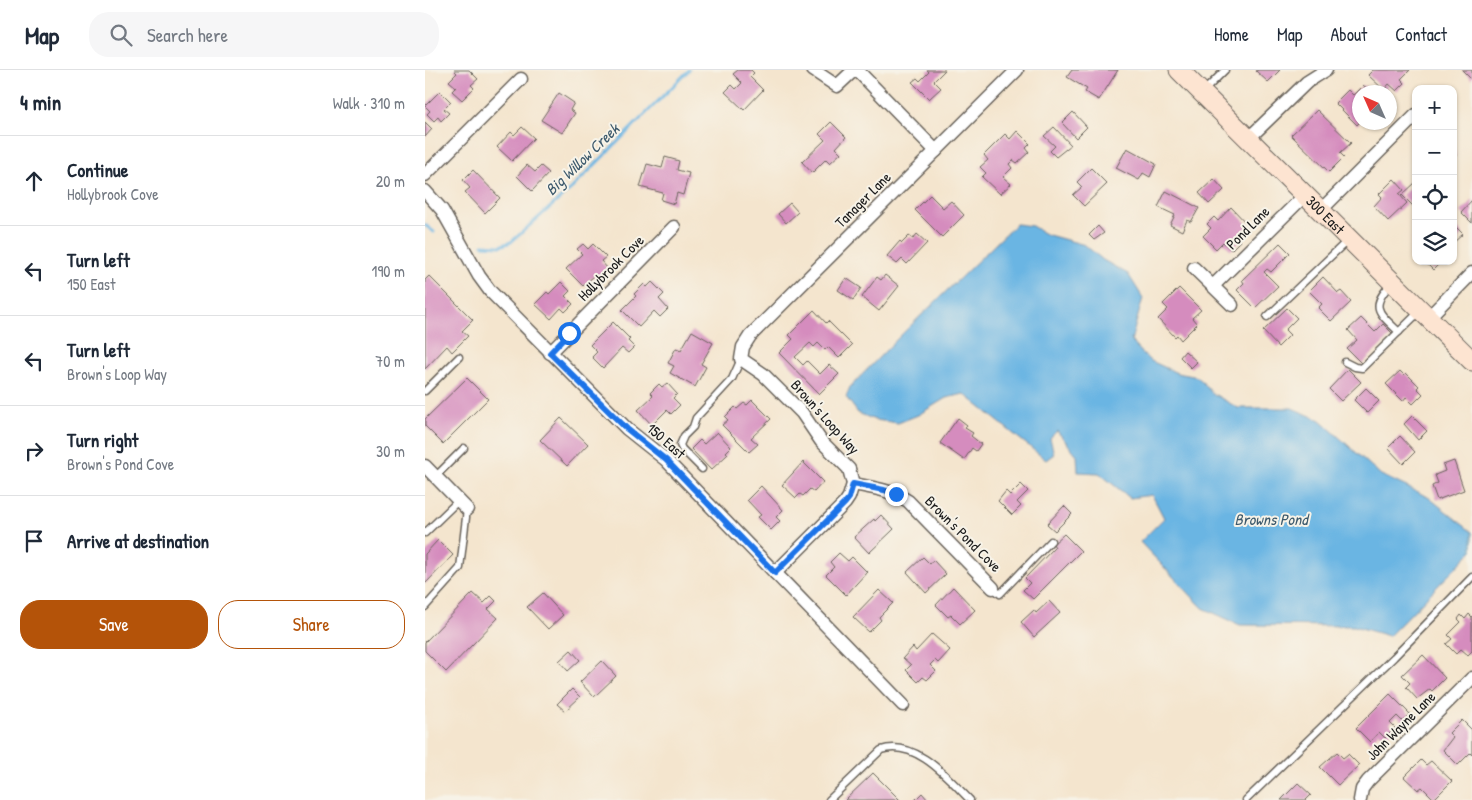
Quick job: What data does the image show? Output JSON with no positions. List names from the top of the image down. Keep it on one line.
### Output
{"streets":{"main road":["300 East"],"street":["Tanager Lane","Pond Lane","Hollybrook Cove","Brown's Loop Way","150 East","Brown's Pond Cove","John Wayne Lane"]},"crossings":[["Tanager Lane","Brown's Loop Way"],["300 East","Pond Lane"],["Hollybrook Cove","150 East"],["Brown's Loop Way","Brown's Pond Cove"]],"water":["Big Willow Creek","Browns Pond"],"north":"top left","page":{"header":"Map","search":"Search here","nav":["Home","Map","About","Contact"],"heading":["4 min","Walk · 310 m"],"map_buttons":["+","−"],"list":[["Continue","Hollybrook Cove","20 m"],["Turn left","150 East","190 m"],["Turn left","Brown's Loop Way","70 m"],["Turn right","Brown's Pond Cove","30 m"],"Arrive at destination"],"buttons":["Save","Share"]}}
